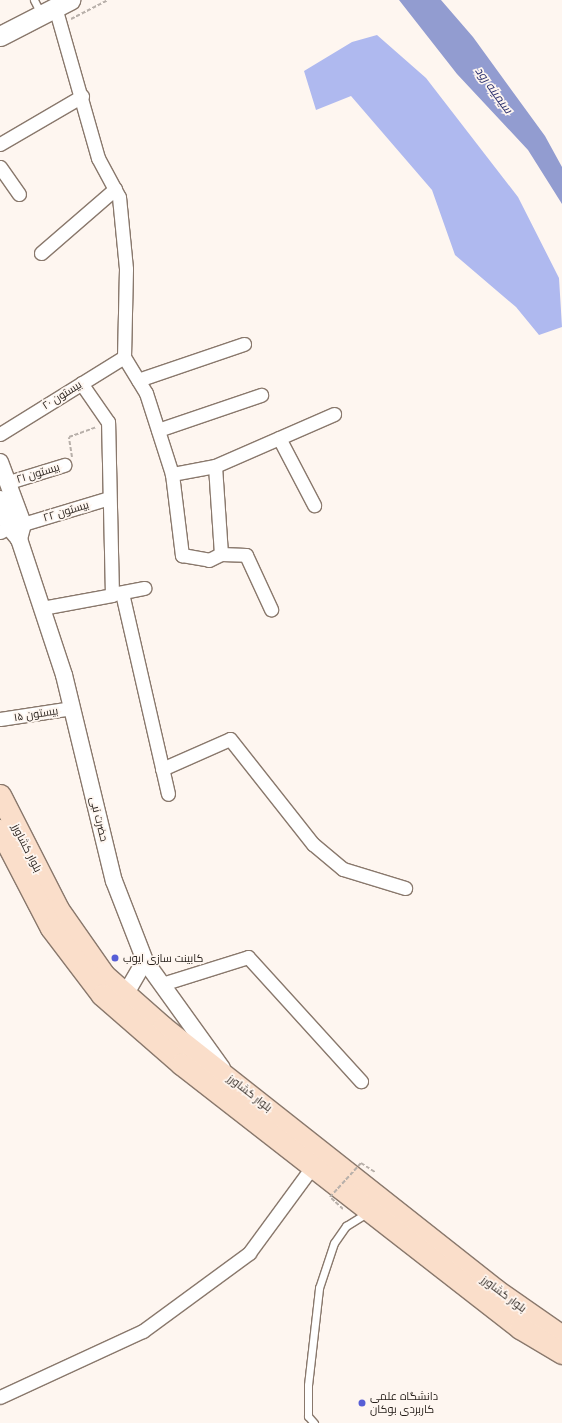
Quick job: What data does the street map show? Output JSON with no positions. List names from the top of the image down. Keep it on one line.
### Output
{"streets":{"main road":["بلوار کشاورز"],"street":["بیستون ۲۰","بیستون ۲۱","بیستون ۲۲","بیستون ۱۵","حضرت نبی"]},"crossings":[["بیستون ۲۲","حضرت نبی"],["بیستون ۱۵","حضرت نبی"],["حضرت نبی","بلوار کشاورز"]],"water":["سیمینه رود"],"places":["کابینت سازی ایوب","دانشگاه علمی کاربردی بوکان"]}
